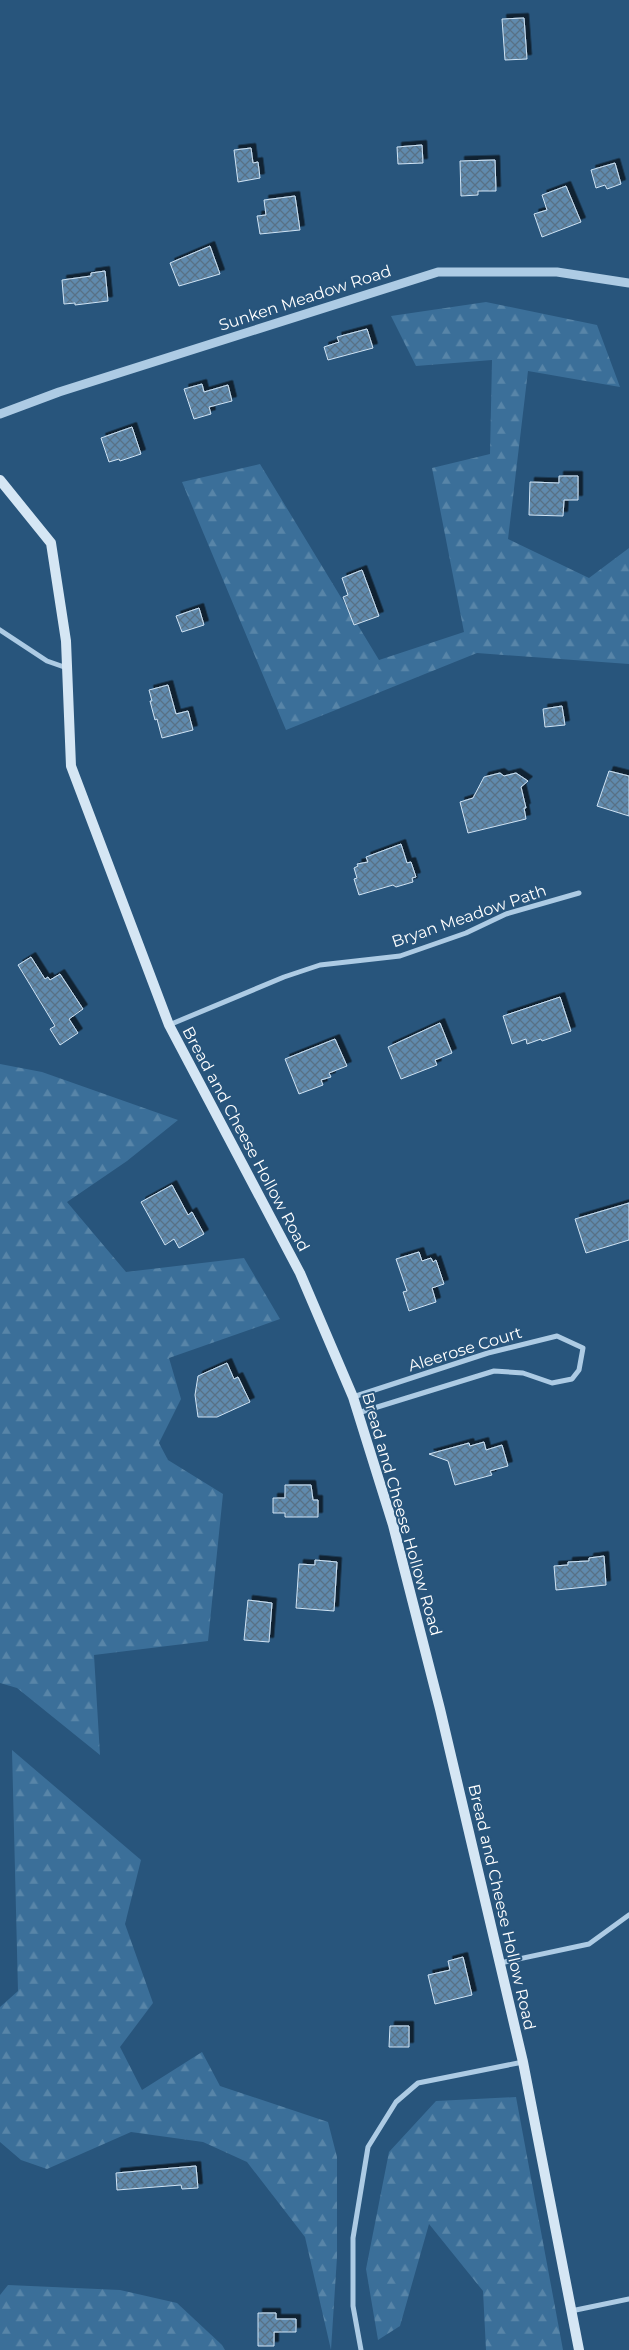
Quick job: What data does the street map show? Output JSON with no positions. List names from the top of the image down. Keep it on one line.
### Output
{"streets":{"main road":["Bread and Cheese Hollow Road"],"street":["Sunken Meadow Road","Bryan Meadow Path","Aleerose Court"]},"crossings":[["Bryan Meadow Path","Bread and Cheese Hollow Road"],["Bread and Cheese Hollow Road","Aleerose Court"]]}
